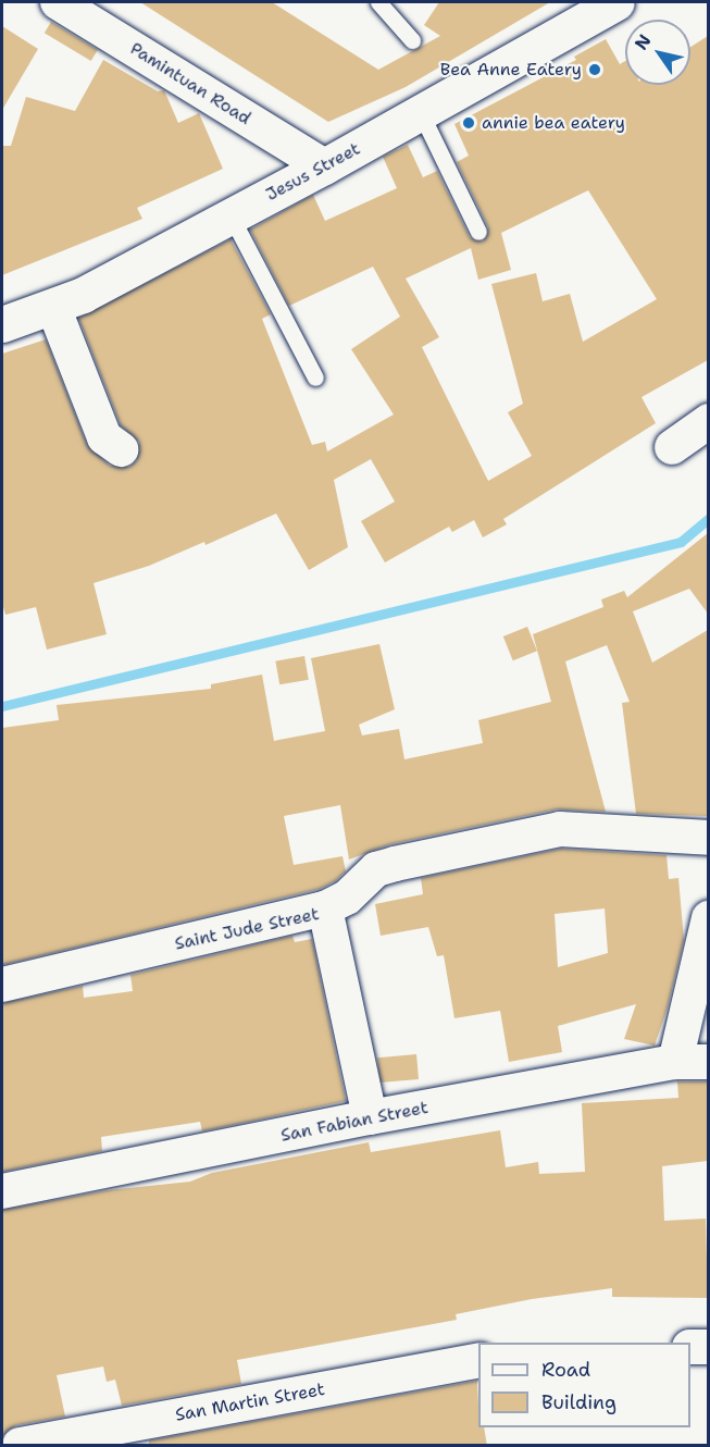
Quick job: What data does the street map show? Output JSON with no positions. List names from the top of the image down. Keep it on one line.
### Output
{"streets":{"street":["Pamintuan Road","Jesus Street","Saint Jude Street","San Fabian Street","San Martin Street"]},"crossings":[["Pamintuan Road","Jesus Street"],["Saint Jude Street","San Fabian Street"]],"places":["Bea Anne Eatery","annie bea eatery"],"legend":["Road","Building"],"north":"top left"}
